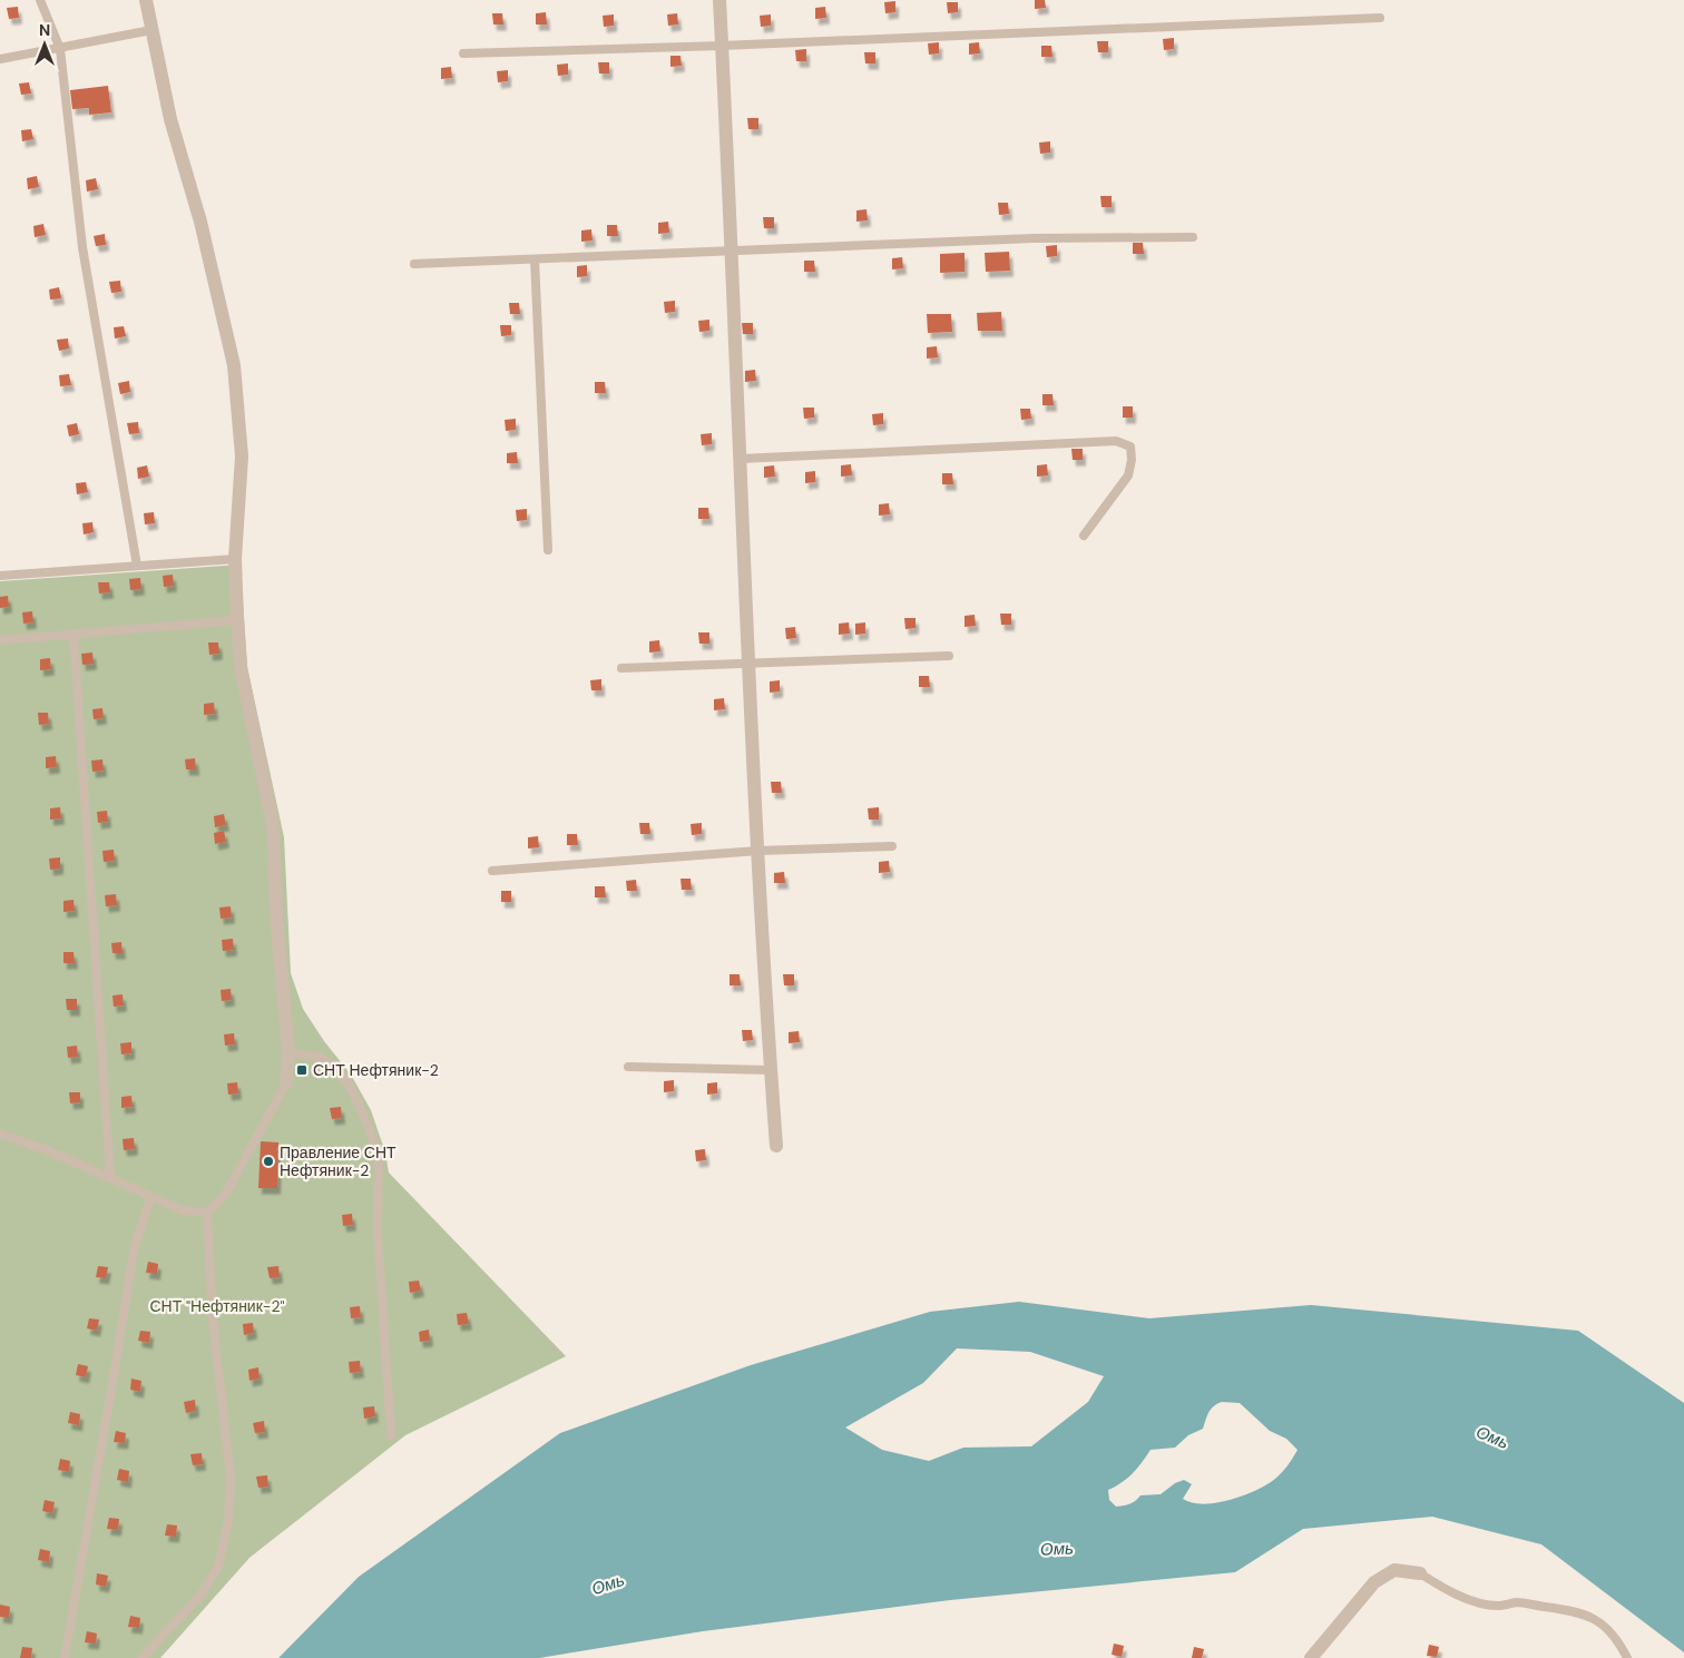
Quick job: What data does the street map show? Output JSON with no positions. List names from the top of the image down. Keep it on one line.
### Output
{"water":["Омь"],"parks":["СНТ \"Нефтяник-2\""],"places":{"transit":["СНТ Нефтяник-2"],"other":["Правление СНТ Нефтяник-2"]},"north":"top"}
